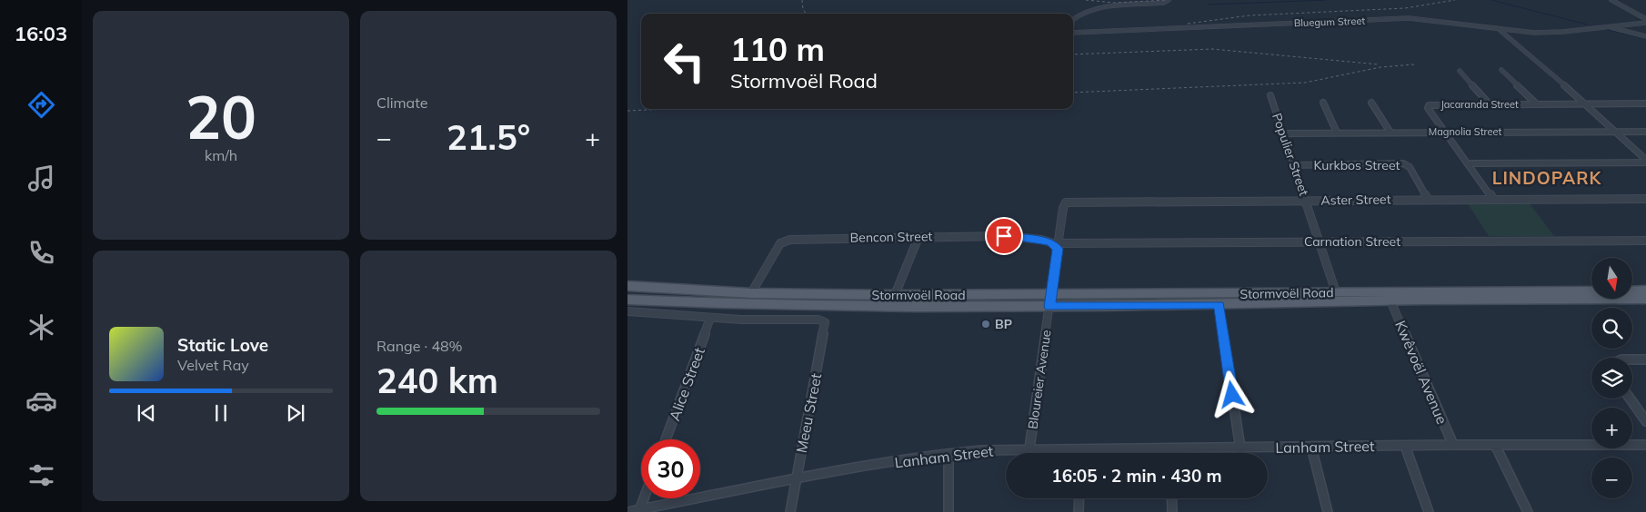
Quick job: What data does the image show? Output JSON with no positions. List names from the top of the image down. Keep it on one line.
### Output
{"streets":{"main road":["Stormvoël Road"],"street":["Bluegum Street","Jacaranda Street","Magnolia Street","Populier Street","Kurkbos Street","Aster Street","Bencon Street","Carnation Street","Kwêvoël Avenue","Bloureier Avenue","Alice Street","Meeu Street","Lanham Street"]},"crossings":[["Jacaranda Street","Magnolia Street"],["Jacaranda Street","Aster Street"],["Magnolia Street","Populier Street"],["Populier Street","Kurkbos Street"],["Populier Street","Aster Street"],["Populier Street","Carnation Street"],["Populier Street","Stormvoël Road"],["Kurkbos Street","Aster Street"],["Aster Street","Bloureier Avenue"],["Bencon Street","Carnation Street"],["Bencon Street","Stormvoël Road"],["Bencon Street","Bloureier Avenue"],["Carnation Street","Bloureier Avenue"],["Stormvoël Road","Kwêvoël Avenue"],["Stormvoël Road","Bloureier Avenue"],["Kwêvoël Avenue","Lanham Street"],["Bloureier Avenue","Lanham Street"],["Alice Street","Meeu Street"],["Meeu Street","Lanham Street"]],"districts":["LINDOPARK"],"places":["BP"],"north":"bottom","page":{"tabs":"16:03","tile":[["20","km/h"],"Climate",["Range · 48%","240 km"]],"turn":["110 m","Stormvoël Road"],"heat":["−","21.5°","+"],"map_buttons":["+","−"],"song":["Static Love","Velvet Ray"],"limit":"30","trip":"16:05 · 2 min · 430 m"}}
